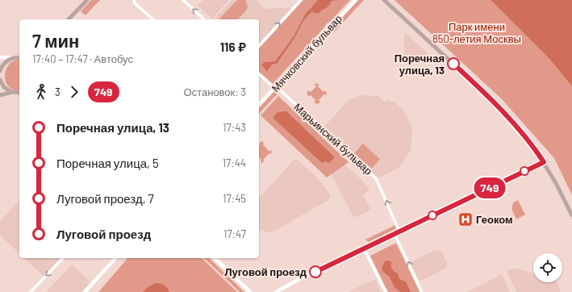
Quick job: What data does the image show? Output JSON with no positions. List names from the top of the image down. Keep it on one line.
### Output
{"streets":{"street":["Мячковский бульвар","Марьинский бульвар"]},"crossings":[["Мячковский бульвар","Марьинский бульвар"]],"one_way":["Марьинский бульвар"],"parks":["Парк имени 850-летия Москвы"],"places":{"other":["Поречная улица, 13","Луговой проезд"],"hospital":["Геоком"]},"lines":["bus line 749"],"page":{"on_map":"749","heading":["7 мин","17:40 – 17:47 · Автобус","116 ₽"],"legs":["3","749","Остановок: 3"],"list":[{"name":"Поречная улица, 13","value":"17:43"},{"name":"Поречная улица, 5","value":"17:44"},{"name":"Луговой проезд, 7","value":"17:45"},{"name":"Луговой проезд","value":"17:47"}]}}
